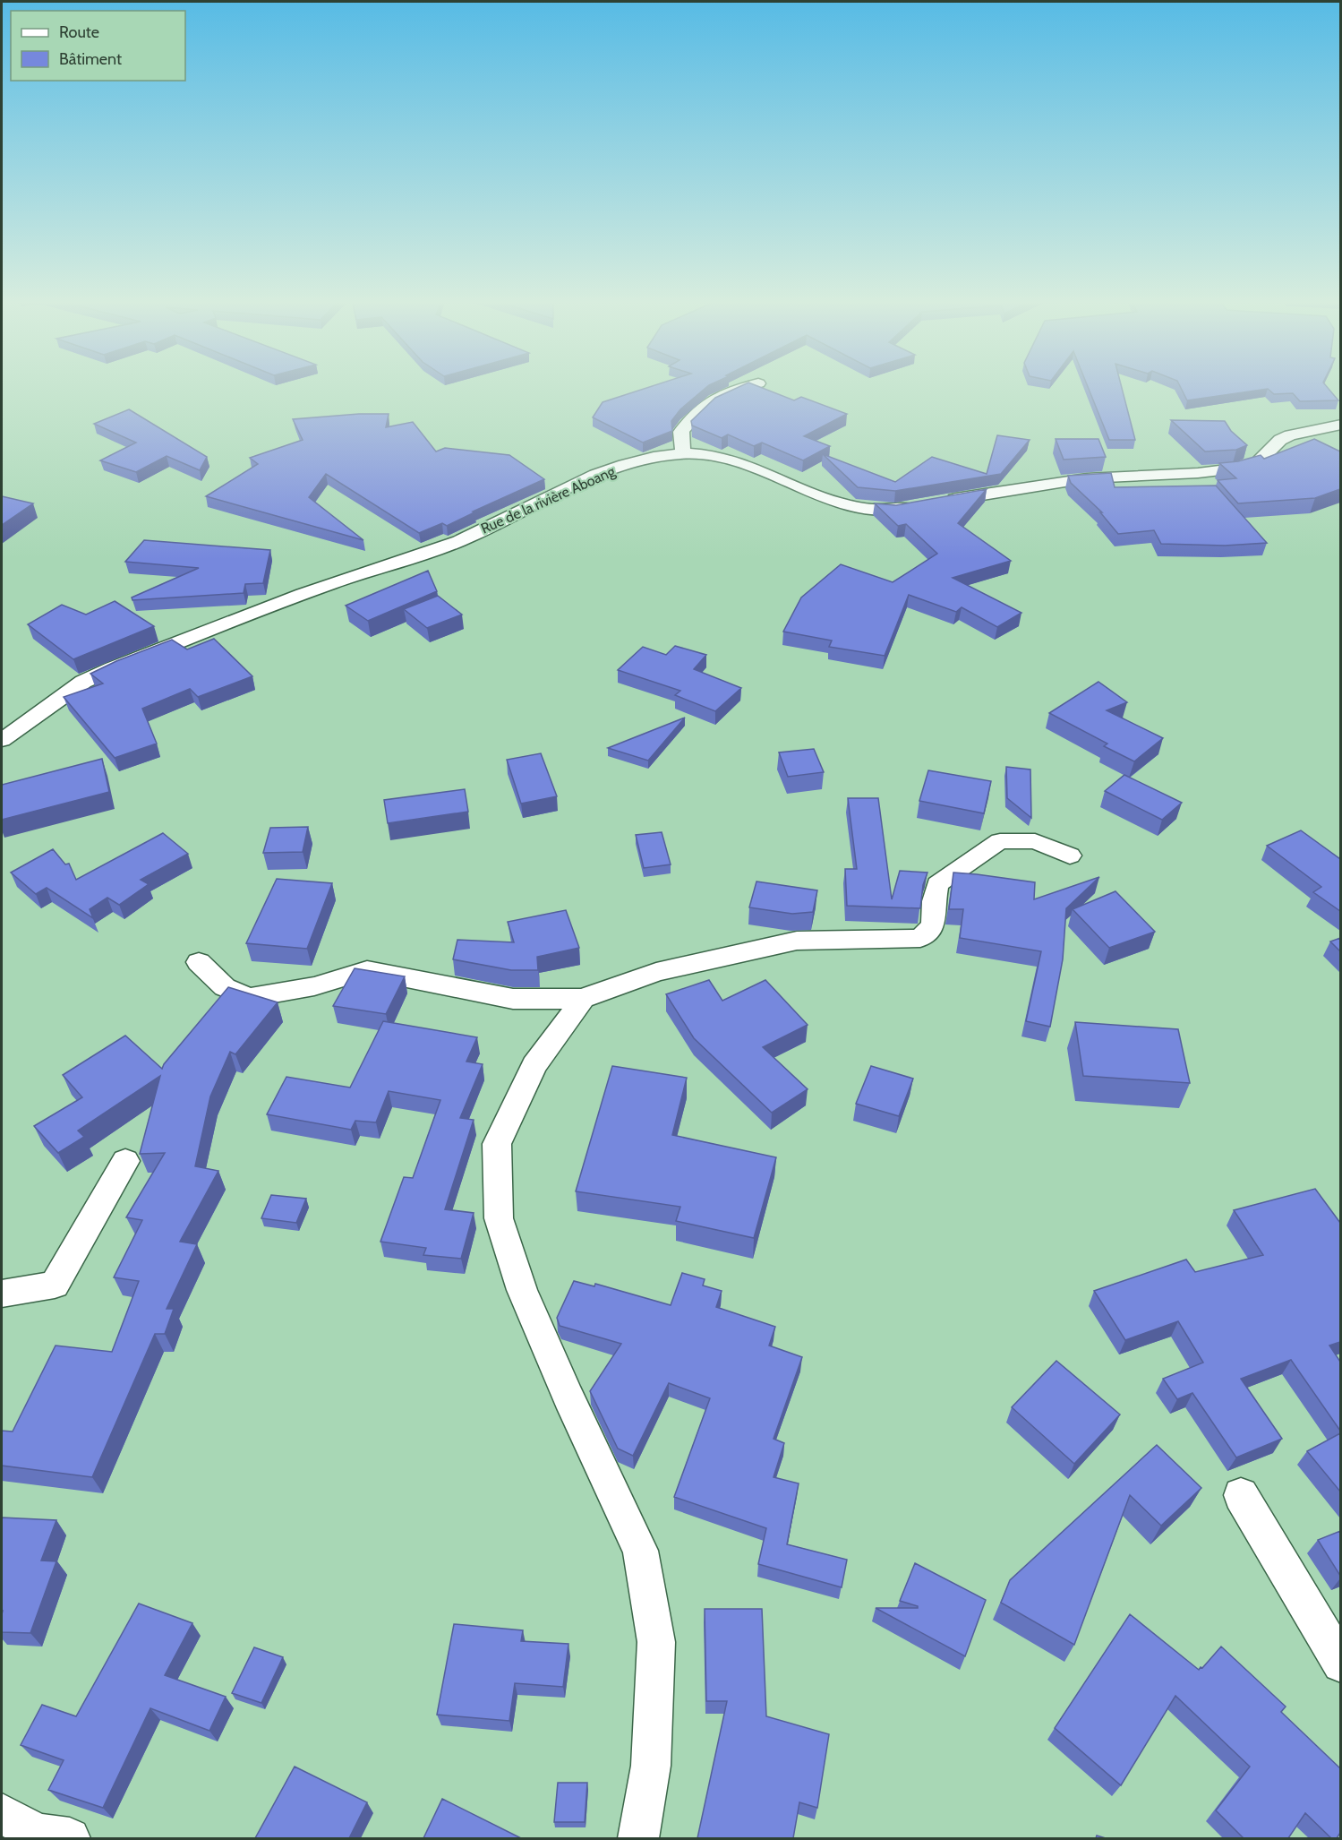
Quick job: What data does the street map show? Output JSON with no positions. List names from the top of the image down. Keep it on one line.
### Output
{"streets":{"street":["Rue de la rivière Aboang"]},"legend":["Route","Bâtiment"]}
